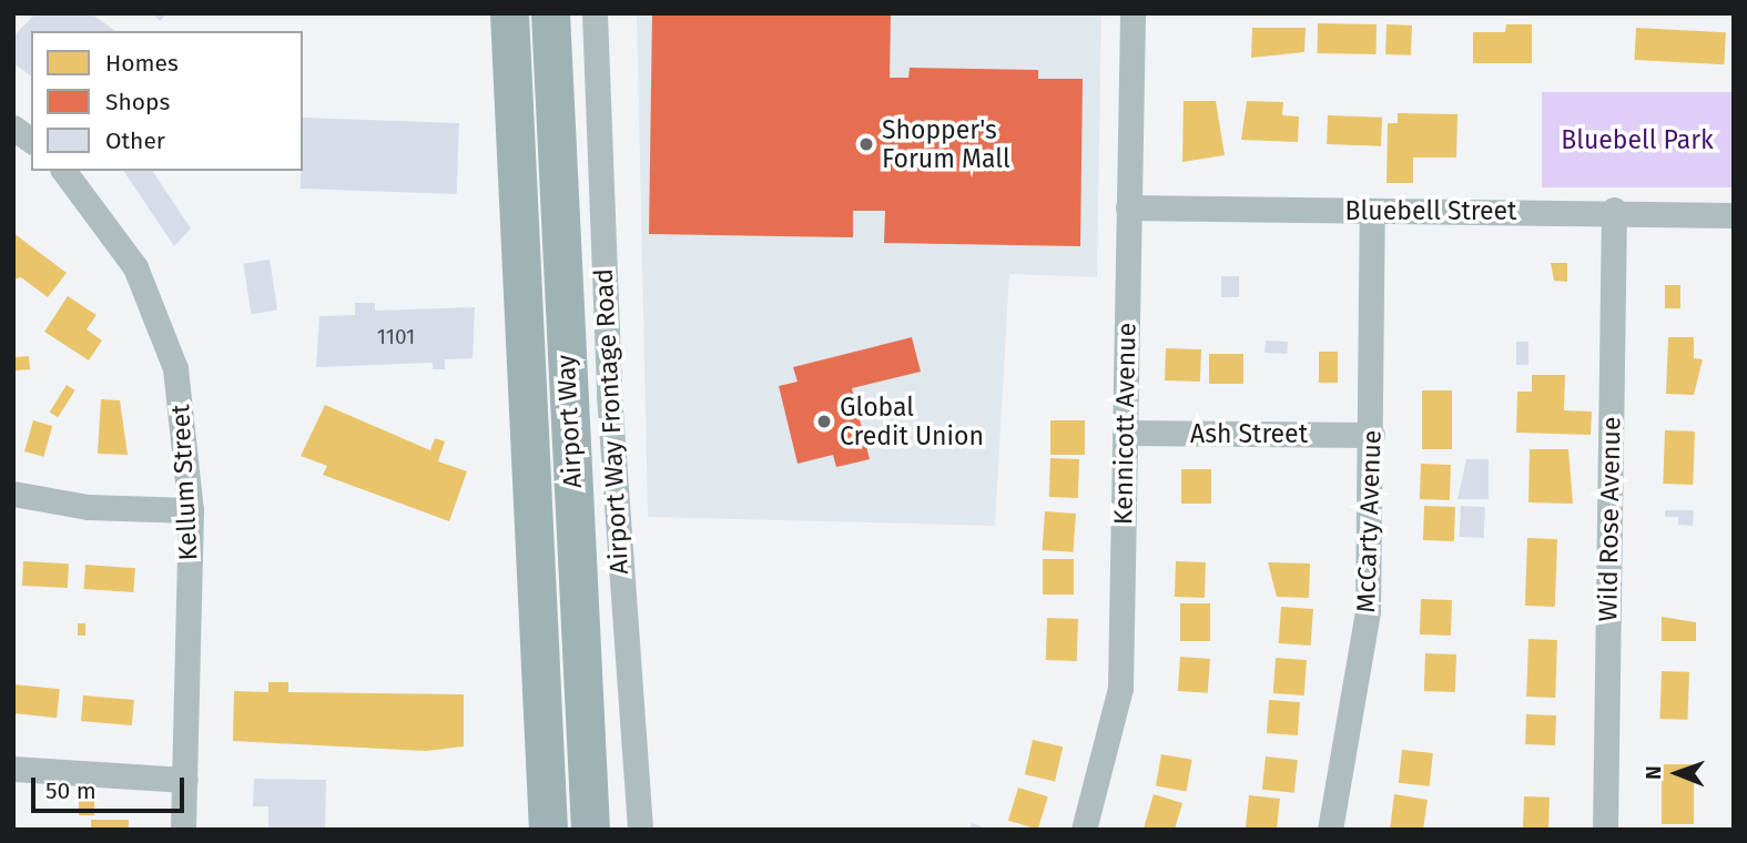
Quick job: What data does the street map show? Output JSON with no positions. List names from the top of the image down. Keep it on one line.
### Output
{"streets":{"main road":["Airport Way"],"street":["Bluebell Street","Airport Way Frontage Road","Kennicott Avenue","Ash Street","Kellum Street","Wild Rose Avenue","McCarty Avenue"]},"crossings":[["Bluebell Street","Kennicott Avenue"],["Bluebell Street","Wild Rose Avenue"],["Bluebell Street","McCarty Avenue"],["Kennicott Avenue","Ash Street"],["Ash Street","McCarty Avenue"]],"parks":["Bluebell Park"],"places":["Shopper's Forum Mall","Global Credit Union"],"house_numbers":["1101"],"legend":["Homes","Shops","Other"],"scale_bar":"50 m","north":"left"}
